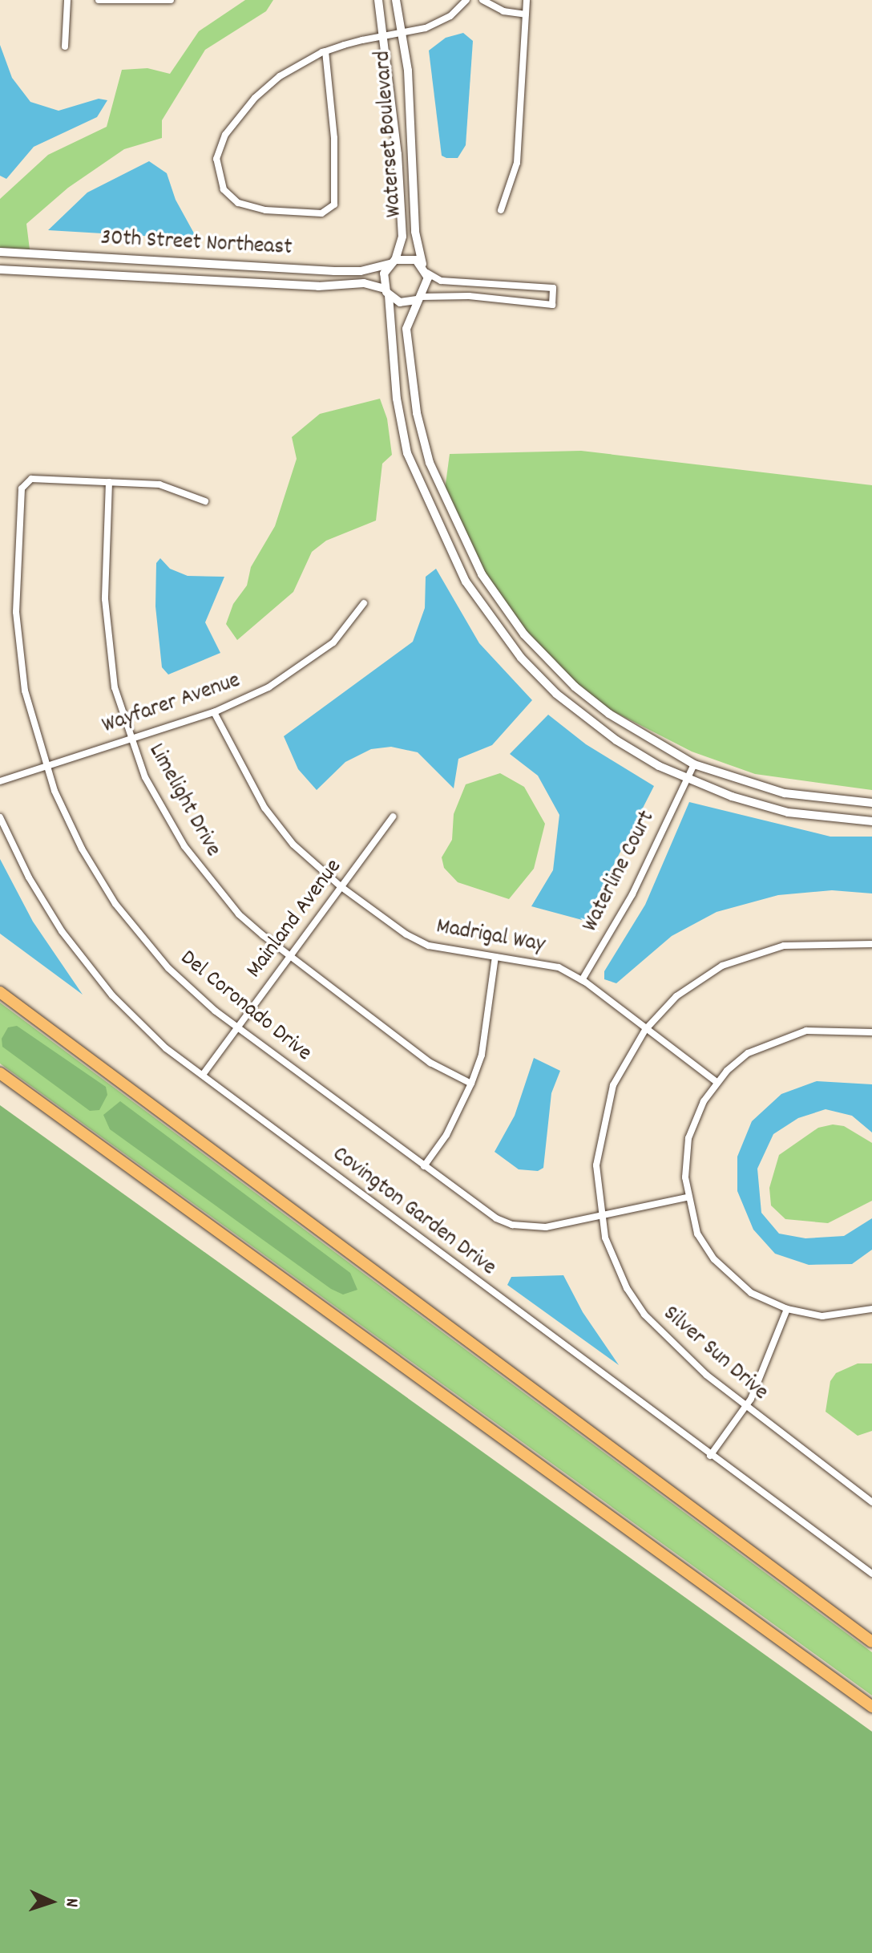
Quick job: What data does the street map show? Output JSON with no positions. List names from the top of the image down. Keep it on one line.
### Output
{"streets":{"street":["Waterset Boulevard","30th Street Northeast","Wayfarer Avenue","Limelight Drive","Waterline Court","Mainland Avenue","Madrigal Way","Del Coronado Drive","Covington Garden Drive","Silver Sun Drive"]},"crossings":[["Waterset Boulevard","30th Street Northeast"],["Wayfarer Avenue","Limelight Drive"],["Wayfarer Avenue","Madrigal Way"],["Wayfarer Avenue","Del Coronado Drive"],["Limelight Drive","Mainland Avenue"],["Limelight Drive","Del Coronado Drive"],["Waterline Court","Madrigal Way"],["Mainland Avenue","Madrigal Way"],["Mainland Avenue","Del Coronado Drive"],["Mainland Avenue","Covington Garden Drive"],["Madrigal Way","Silver Sun Drive"],["Del Coronado Drive","Silver Sun Drive"]],"north":"right"}
